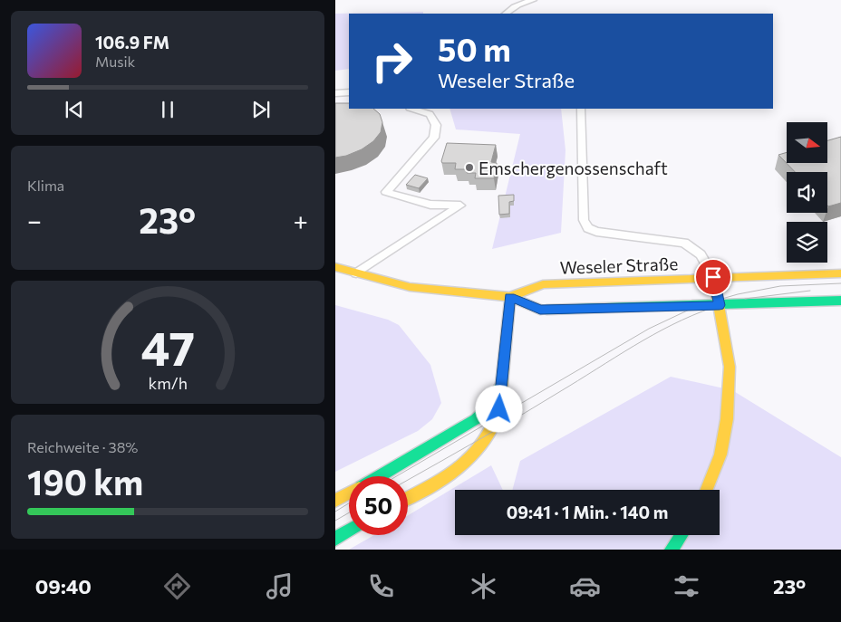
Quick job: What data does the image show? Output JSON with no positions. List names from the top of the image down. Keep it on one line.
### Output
{"streets":{"main road":["Weseler Straße"]},"places":["Emschergenossenschaft"],"north":"right","page":{"turn":["50 m","Weseler Straße"],"song":["106.9 FM","Musik"],"tile":["Klima",["Reichweite · 38%","190 km"]],"heat":["−","23°","+"],"limit":"50","trip":"09:41 · 1 Min. · 140 m","tabs":["09:40","23°"],"gauge":["47","km/h"]}}
